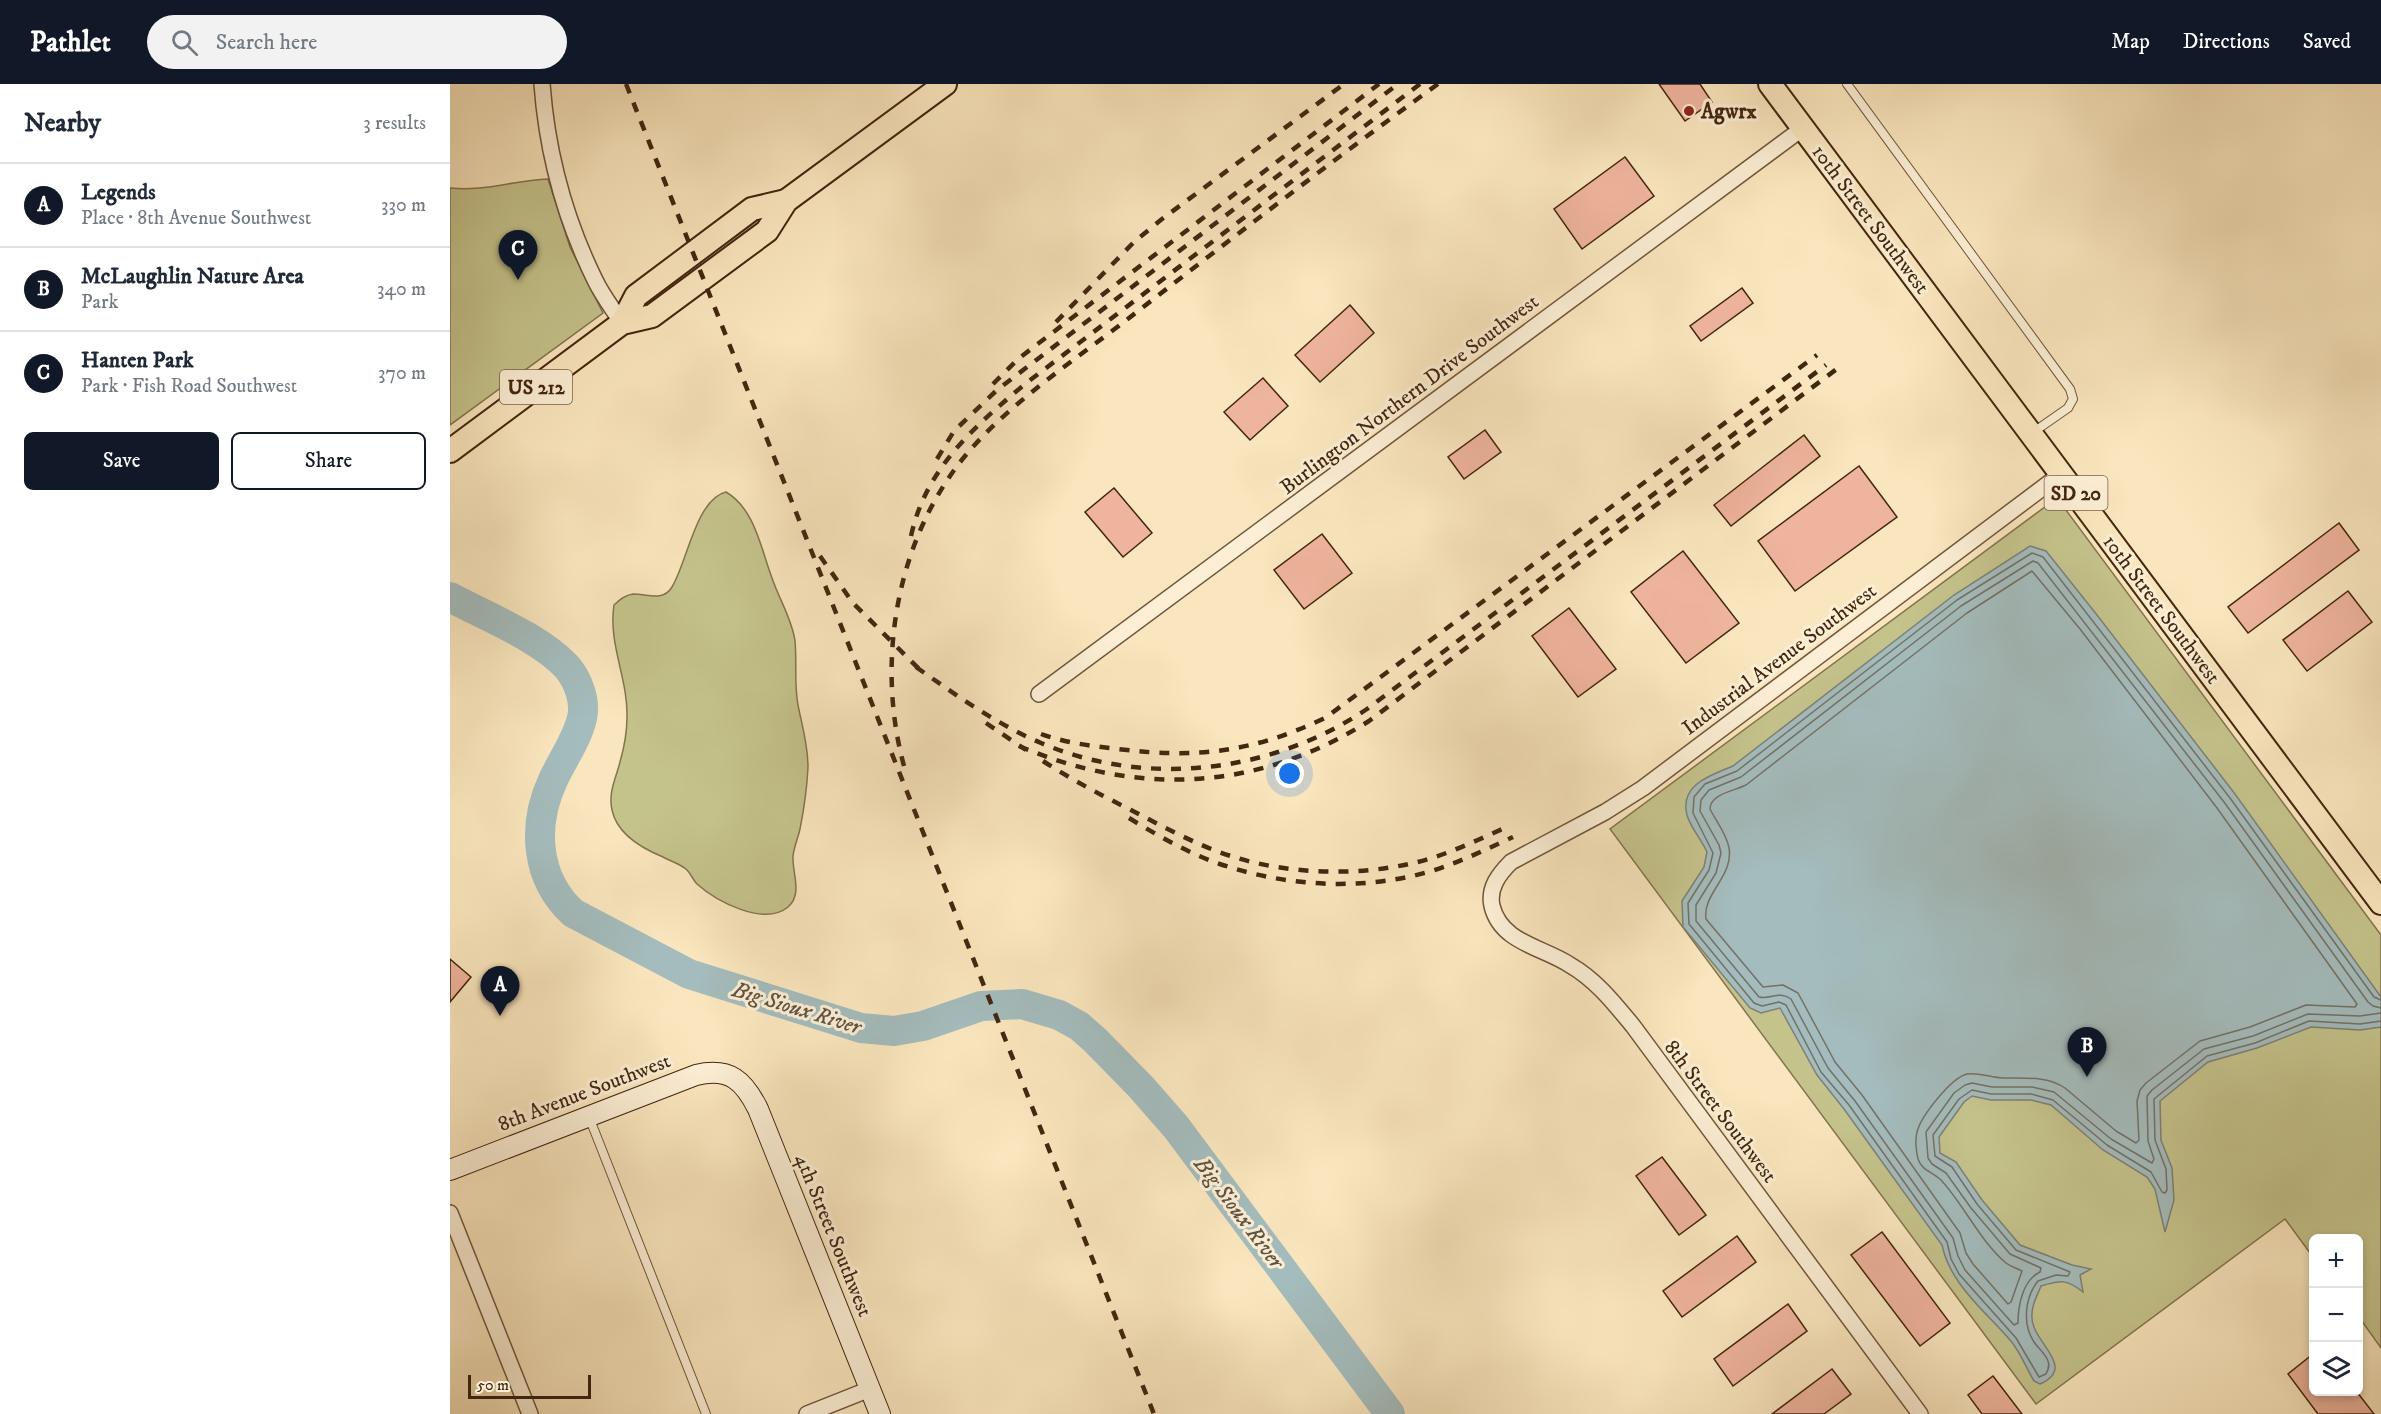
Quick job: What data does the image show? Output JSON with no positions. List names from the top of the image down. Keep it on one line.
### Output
{"streets":{"main road":["10th Street Southwest","US 212","SD 20"],"street":["Burlington Northern Drive Southwest","Industrial Avenue Southwest","8th Avenue Southwest","8th Street Southwest","4th Street Southwest"]},"crossings":[["10th Street Southwest","Burlington Northern Drive Southwest"],["10th Street Southwest","Industrial Avenue Southwest"],["Industrial Avenue Southwest","8th Street Southwest"],["8th Avenue Southwest","4th Street Southwest"]],"water":["Big Sioux River"],"places":["Agwrx"],"scale_bar":"50 m","page":{"header":"Pathlet","search":"Search here","nav":["Map","Directions","Saved"],"heading":["Nearby","3 results"],"list":[{"mark":"A","name":"Legends","note":"Place · 8th Avenue Southwest","value":"330 m"},{"mark":"B","name":"McLaughlin Nature Area","note":"Park","value":"340 m"},{"mark":"C","name":"Hanten Park","note":"Park · Fish Road Southwest","value":"370 m"}],"pins":["C","A","B"],"buttons":["Save","Share"],"map_buttons":["+","−"],"scale":"50 m"}}
